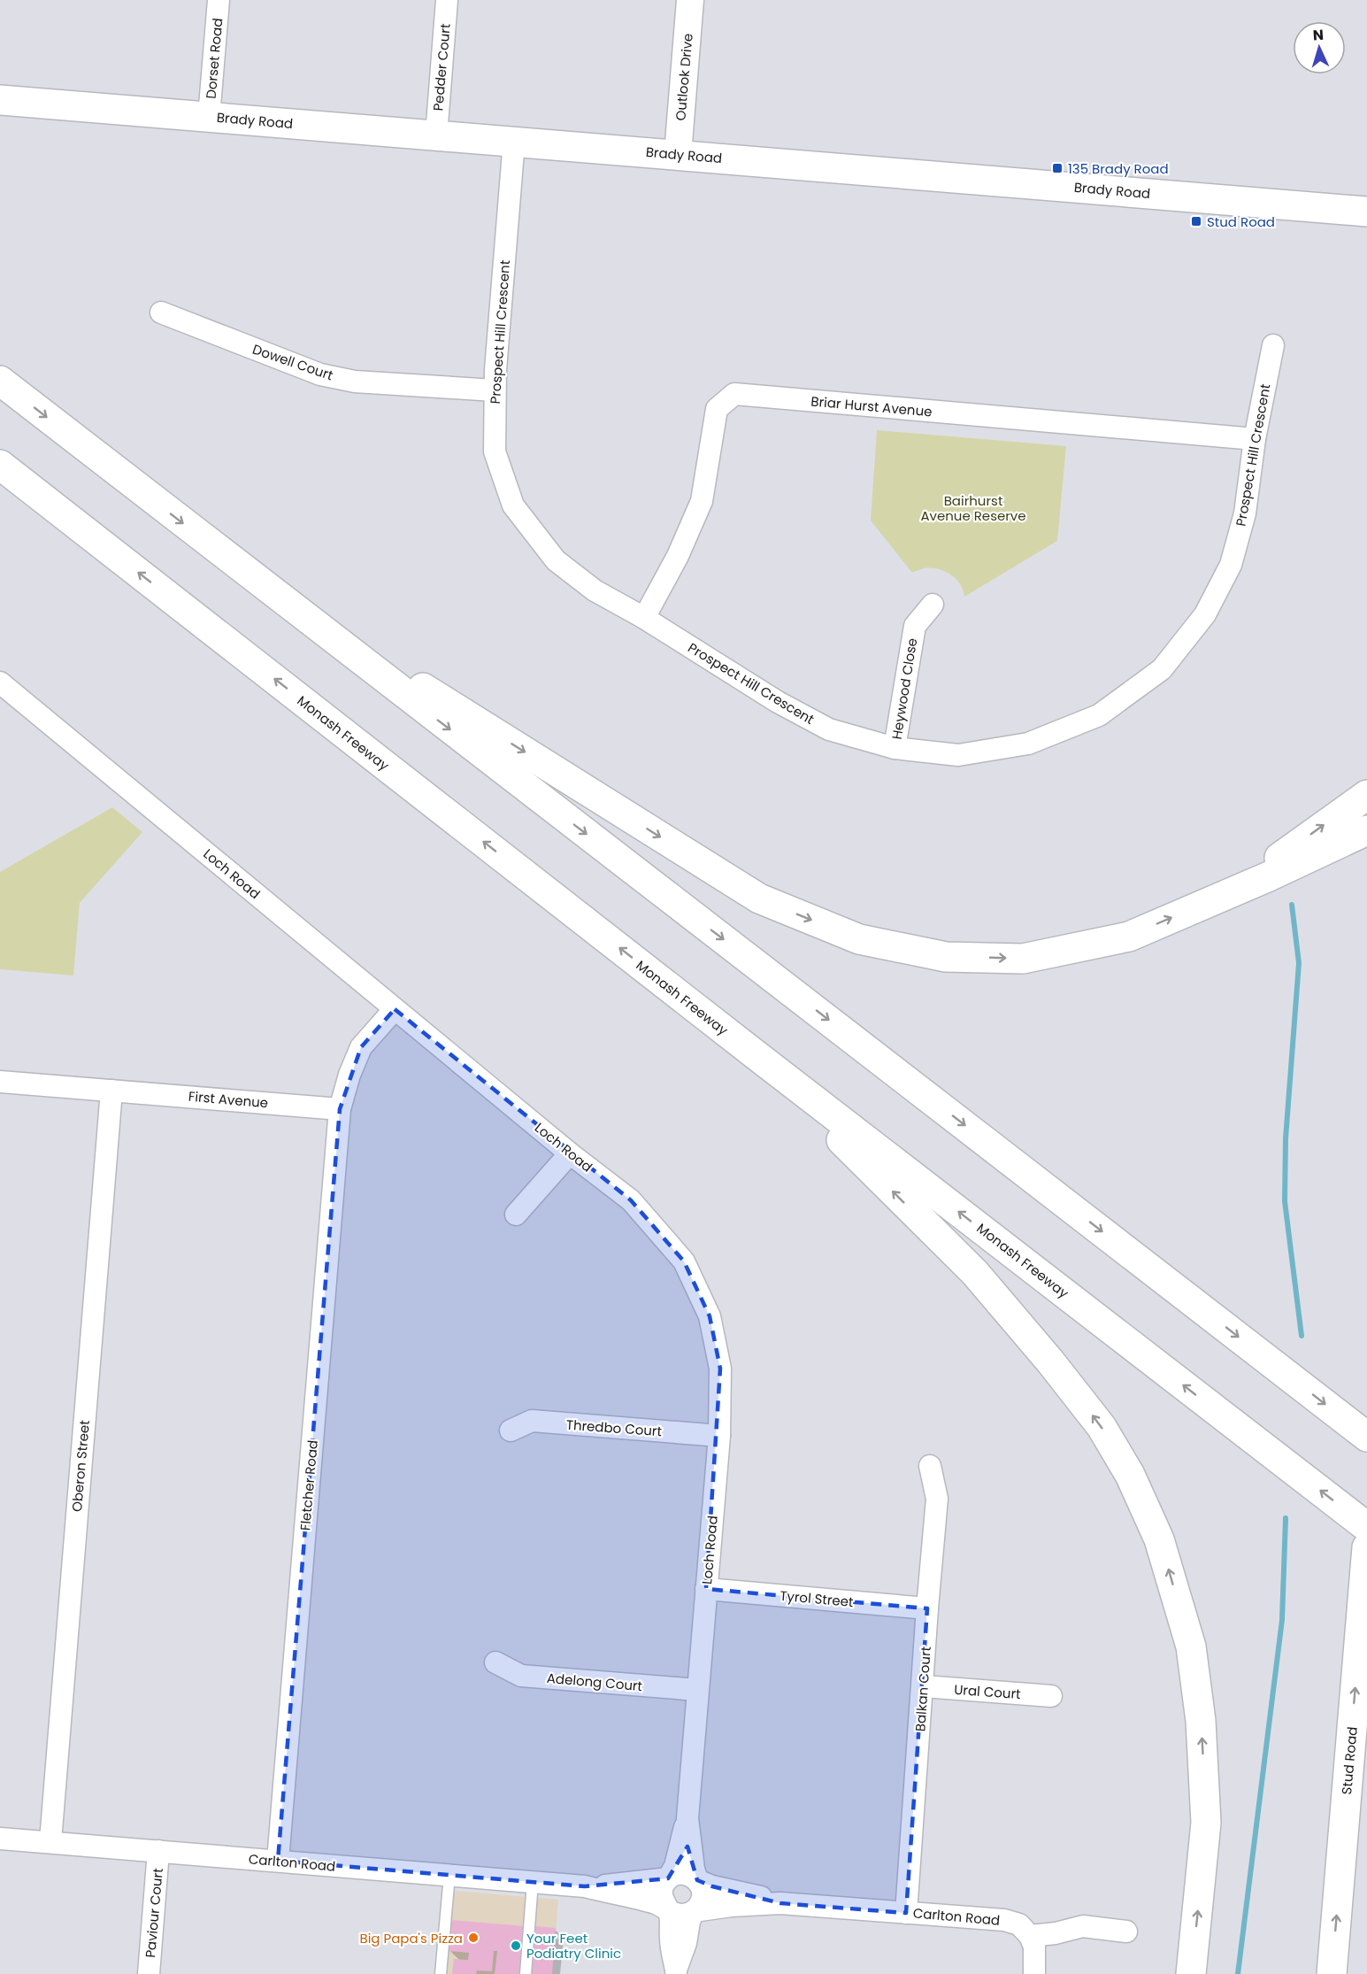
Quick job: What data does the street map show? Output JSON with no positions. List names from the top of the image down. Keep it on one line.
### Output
{"streets":{"main road":["Brady Road","Monash Freeway","Stud Road"],"street":["Dorset Road","Pedder Court","Outlook Drive","Prospect Hill Crescent","Dowell Court","Briar Hurst Avenue","Heywood Close","Loch Road","First Avenue","Thredbo Court","Oberon Street","Fletcher Road","Tyrol Street","Adelong Court","Balkan Court","Ural Court","Carlton Road","Paviour Court"]},"crossings":[["Dorset Road","Brady Road"],["Pedder Court","Brady Road"],["Outlook Drive","Brady Road"],["Brady Road","Prospect Hill Crescent"],["Prospect Hill Crescent","Dowell Court"],["Prospect Hill Crescent","Briar Hurst Avenue"],["Prospect Hill Crescent","Heywood Close"],["Loch Road","Thredbo Court"],["Loch Road","Tyrol Street"],["Loch Road","Adelong Court"],["Loch Road","Carlton Road"],["First Avenue","Oberon Street"],["First Avenue","Fletcher Road"],["Oberon Street","Carlton Road"],["Fletcher Road","Carlton Road"],["Tyrol Street","Balkan Court"],["Balkan Court","Ural Court"],["Balkan Court","Carlton Road"],["Carlton Road","Paviour Court"]],"one_way":["Stud Road"],"parks":["Bairhurst Avenue Reserve"],"places":{"transit":["135 Brady Road","Stud Road"],"other":["Big Papa's Pizza","Your Feet Podiatry Clinic"]},"north":"top"}
